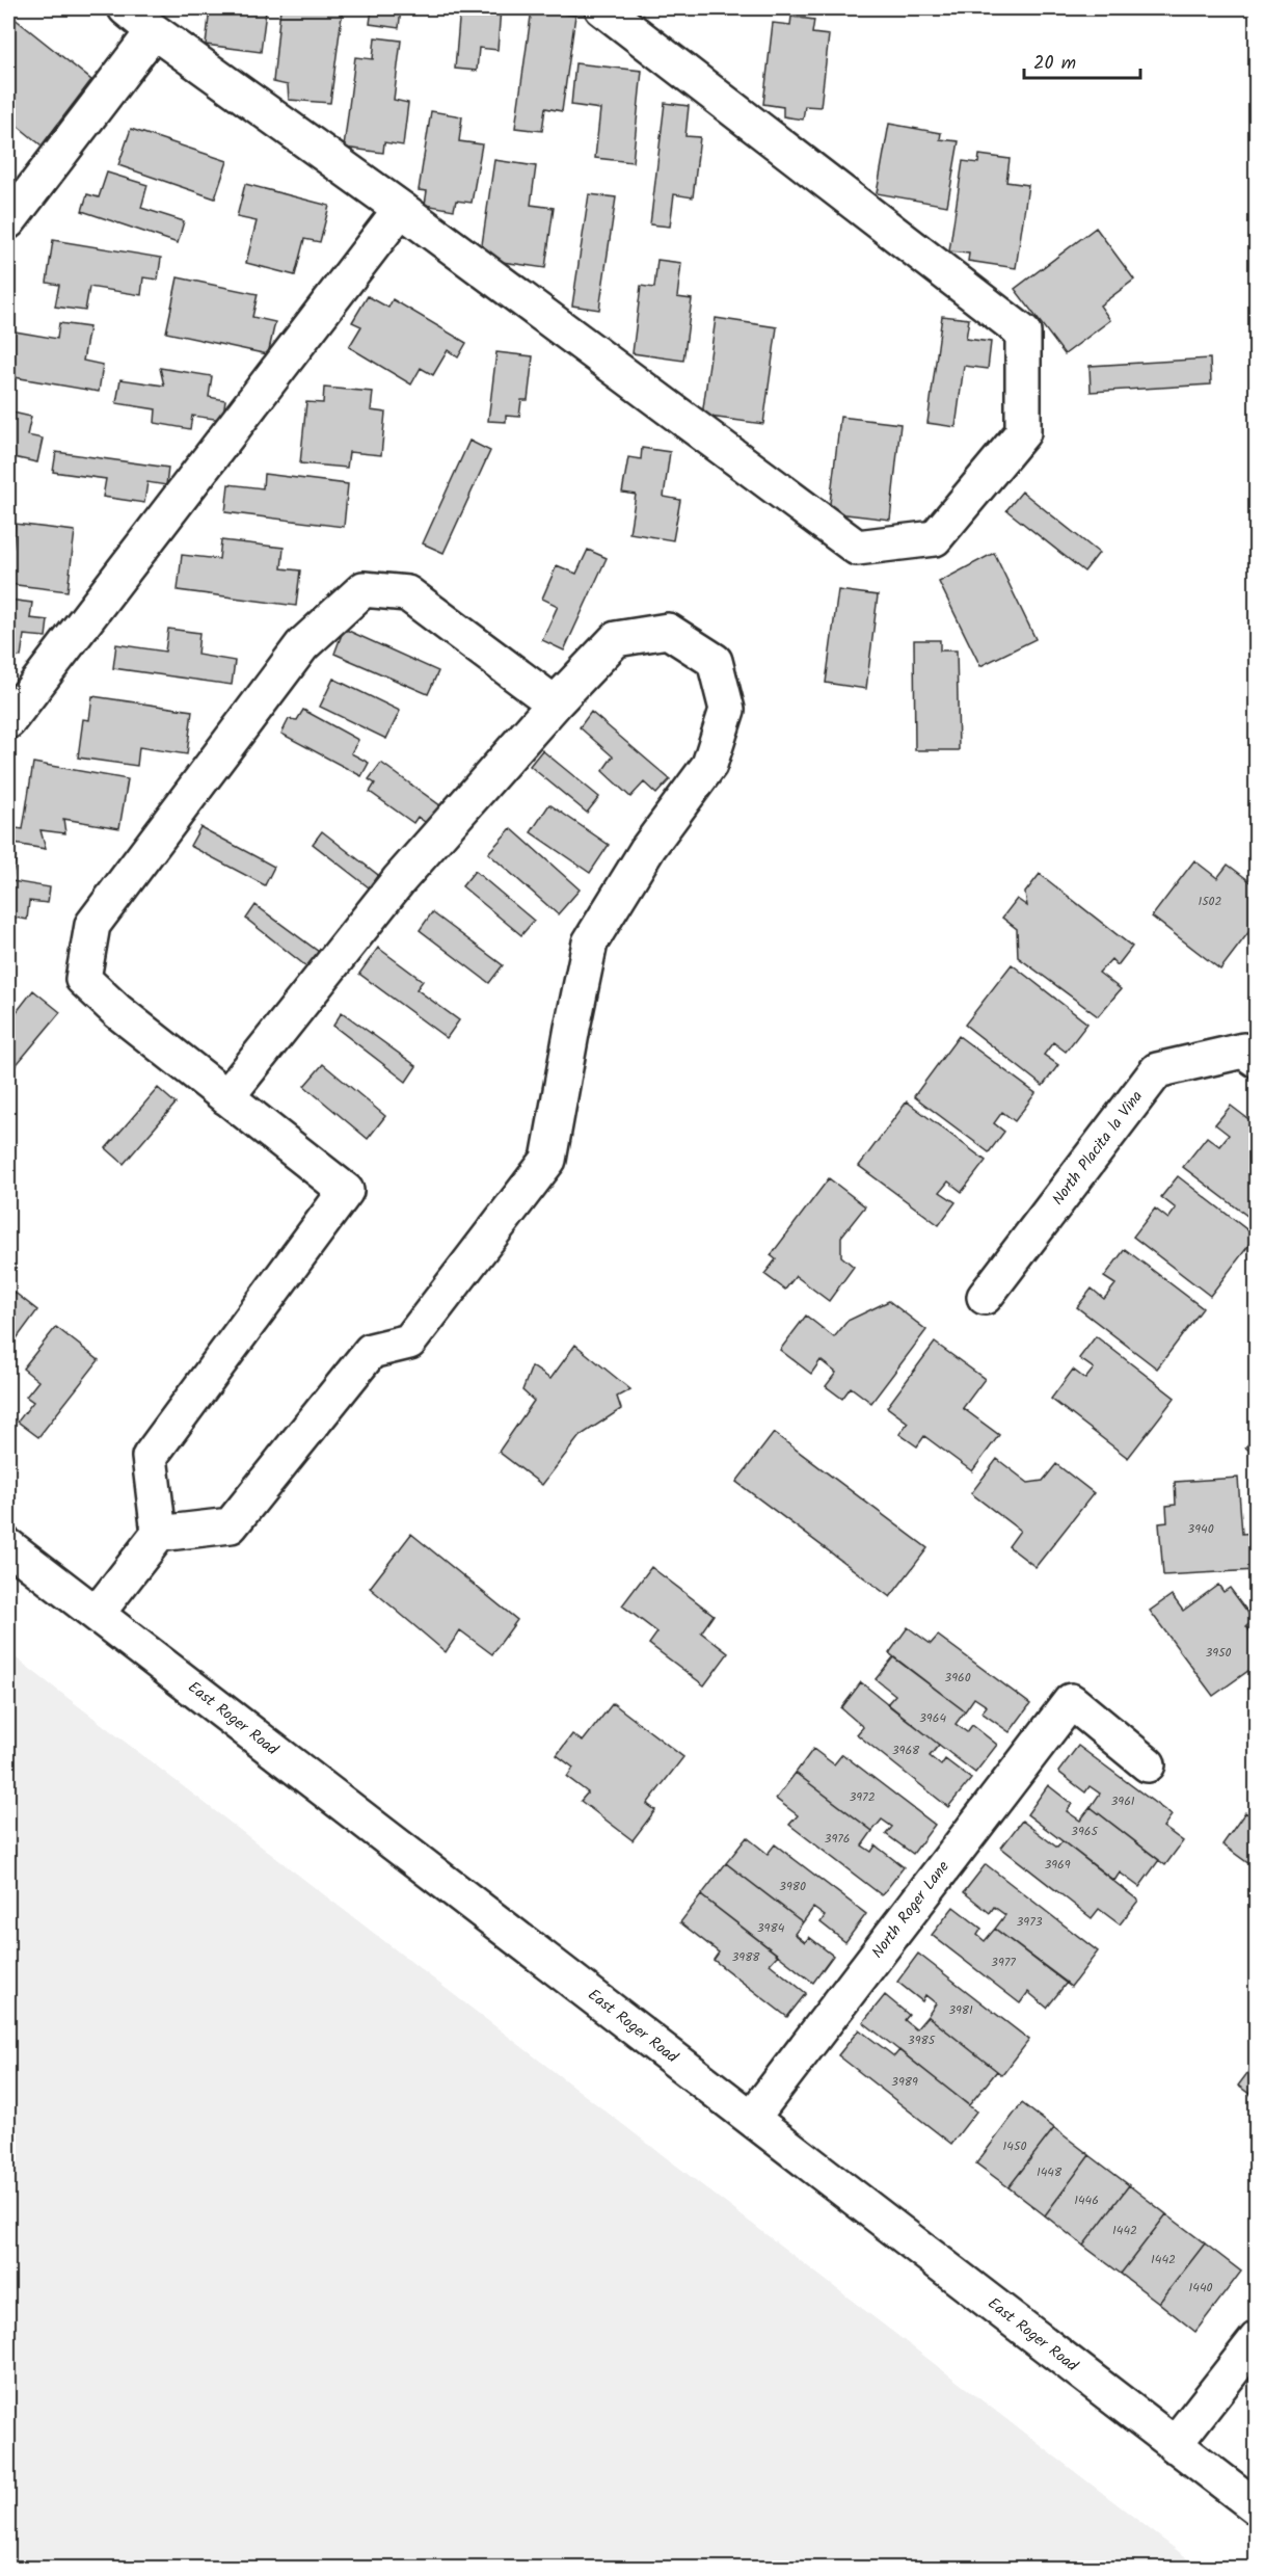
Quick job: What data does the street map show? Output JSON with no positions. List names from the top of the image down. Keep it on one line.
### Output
{"streets":{"street":["North Placita la Vina","East Roger Road","North Roger Lane"]},"crossings":[["East Roger Road","North Roger Lane"]],"house_numbers":["1502","3940","3950","3960","3964","3968","3972","3961","3965","3976","3969","3980","3973","3984","3988","3977","3981","3985","3989","1450","1448","1446","1442","1442","1440"],"scale_bar":"20 m"}
